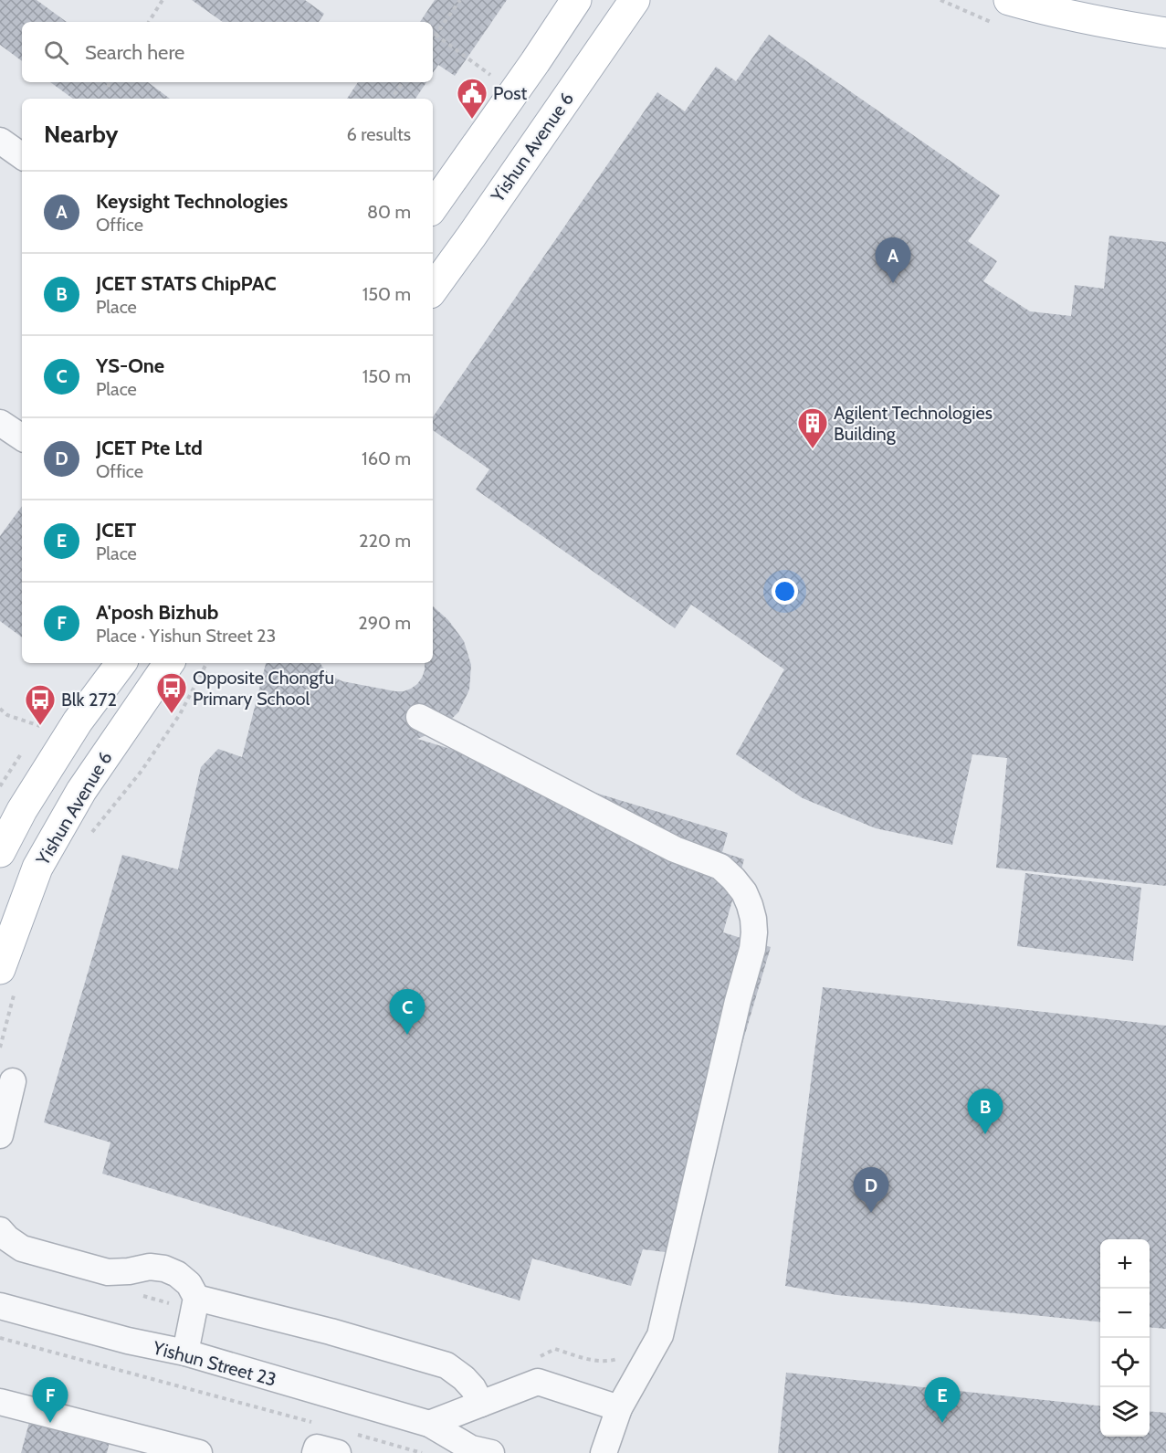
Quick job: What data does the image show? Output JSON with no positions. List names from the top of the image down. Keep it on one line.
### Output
{"streets":{"main road":["Yishun Avenue 6"],"street":["Yishun Street 23"]},"places":{"public building":["Post"],"building":["Agilent Technologies Building"],"bus stop":["Opposite Chongfu Primary School","Blk 272"]},"page":{"search":"Search here","heading":["Nearby","6 results"],"list":[{"mark":"A","name":"Keysight Technologies","note":"Office","value":"80 m"},{"mark":"B","name":"JCET STATS ChipPAC","note":"Place","value":"150 m"},{"mark":"C","name":"YS-One","note":"Place","value":"150 m"},{"mark":"D","name":"JCET Pte Ltd","note":"Office","value":"160 m"},{"mark":"E","name":"JCET","note":"Place","value":"220 m"},{"mark":"F","name":"A'posh Bizhub","note":"Place · Yishun Street 23","value":"290 m"}],"pins":["A","C","B","D","E","F"],"map_buttons":["+","−"]}}
